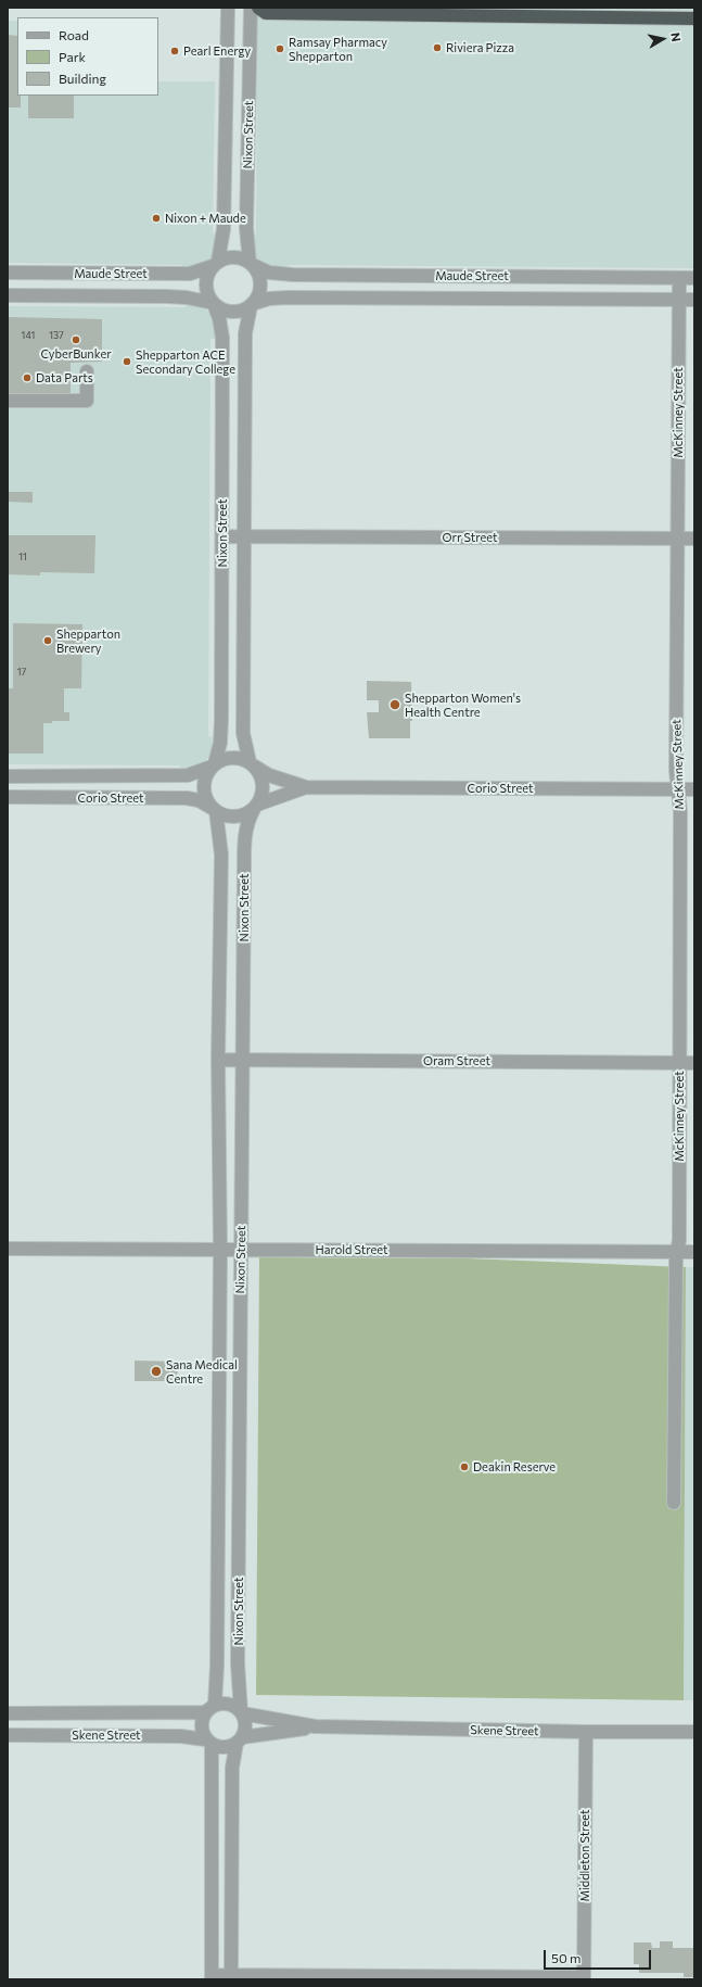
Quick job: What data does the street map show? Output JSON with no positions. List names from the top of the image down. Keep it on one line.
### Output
{"streets":{"street":["Nixon Street","Maude Street","McKinney Street","Orr Street","Corio Street","Oram Street","Harold Street","Skene Street","Middleton Street"]},"crossings":[["Nixon Street","Maude Street"],["Nixon Street","Orr Street"],["Nixon Street","Corio Street"],["Nixon Street","Oram Street"],["Nixon Street","Harold Street"],["Nixon Street","Skene Street"],["Maude Street","McKinney Street"],["McKinney Street","Orr Street"],["McKinney Street","Corio Street"],["McKinney Street","Oram Street"],["McKinney Street","Harold Street"],["Skene Street","Middleton Street"]],"places":["Riviera Pizza","Ramsay Pharmacy Shepparton","Pearl Energy","Nixon + Maude","CyberBunker","Shepparton ACE Secondary College","Data Parts","Shepparton Brewery","Shepparton Women's Health Centre","Sana Medical Centre","Deakin Reserve"],"house_numbers":["141","137","11","17"],"legend":["Road","Park","Building"],"scale_bar":"50 m","north":"right"}
